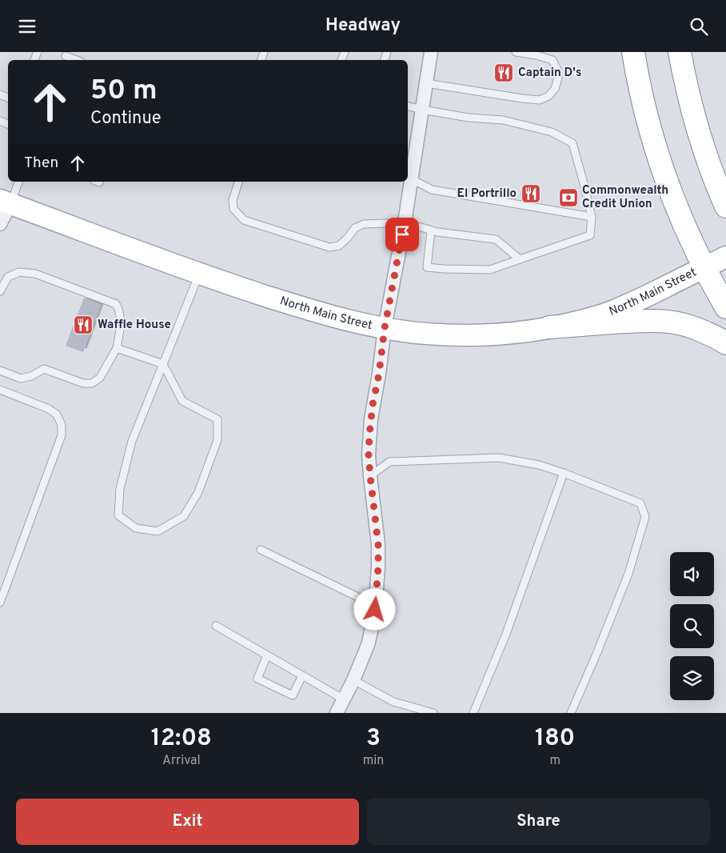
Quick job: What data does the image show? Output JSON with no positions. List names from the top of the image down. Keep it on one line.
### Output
{"streets":{"main road":["North Main Street"]},"places":{"restaurant":["Captain D's","El Portrillo","Waffle House"],"bank":["Commonwealth Credit Union"]},"page":{"header":"Headway","turn":["50 m","Continue"],"then":"Then","eta":["12:08","Arrival","3","min","180","m"],"buttons":["Exit","Share"]}}
